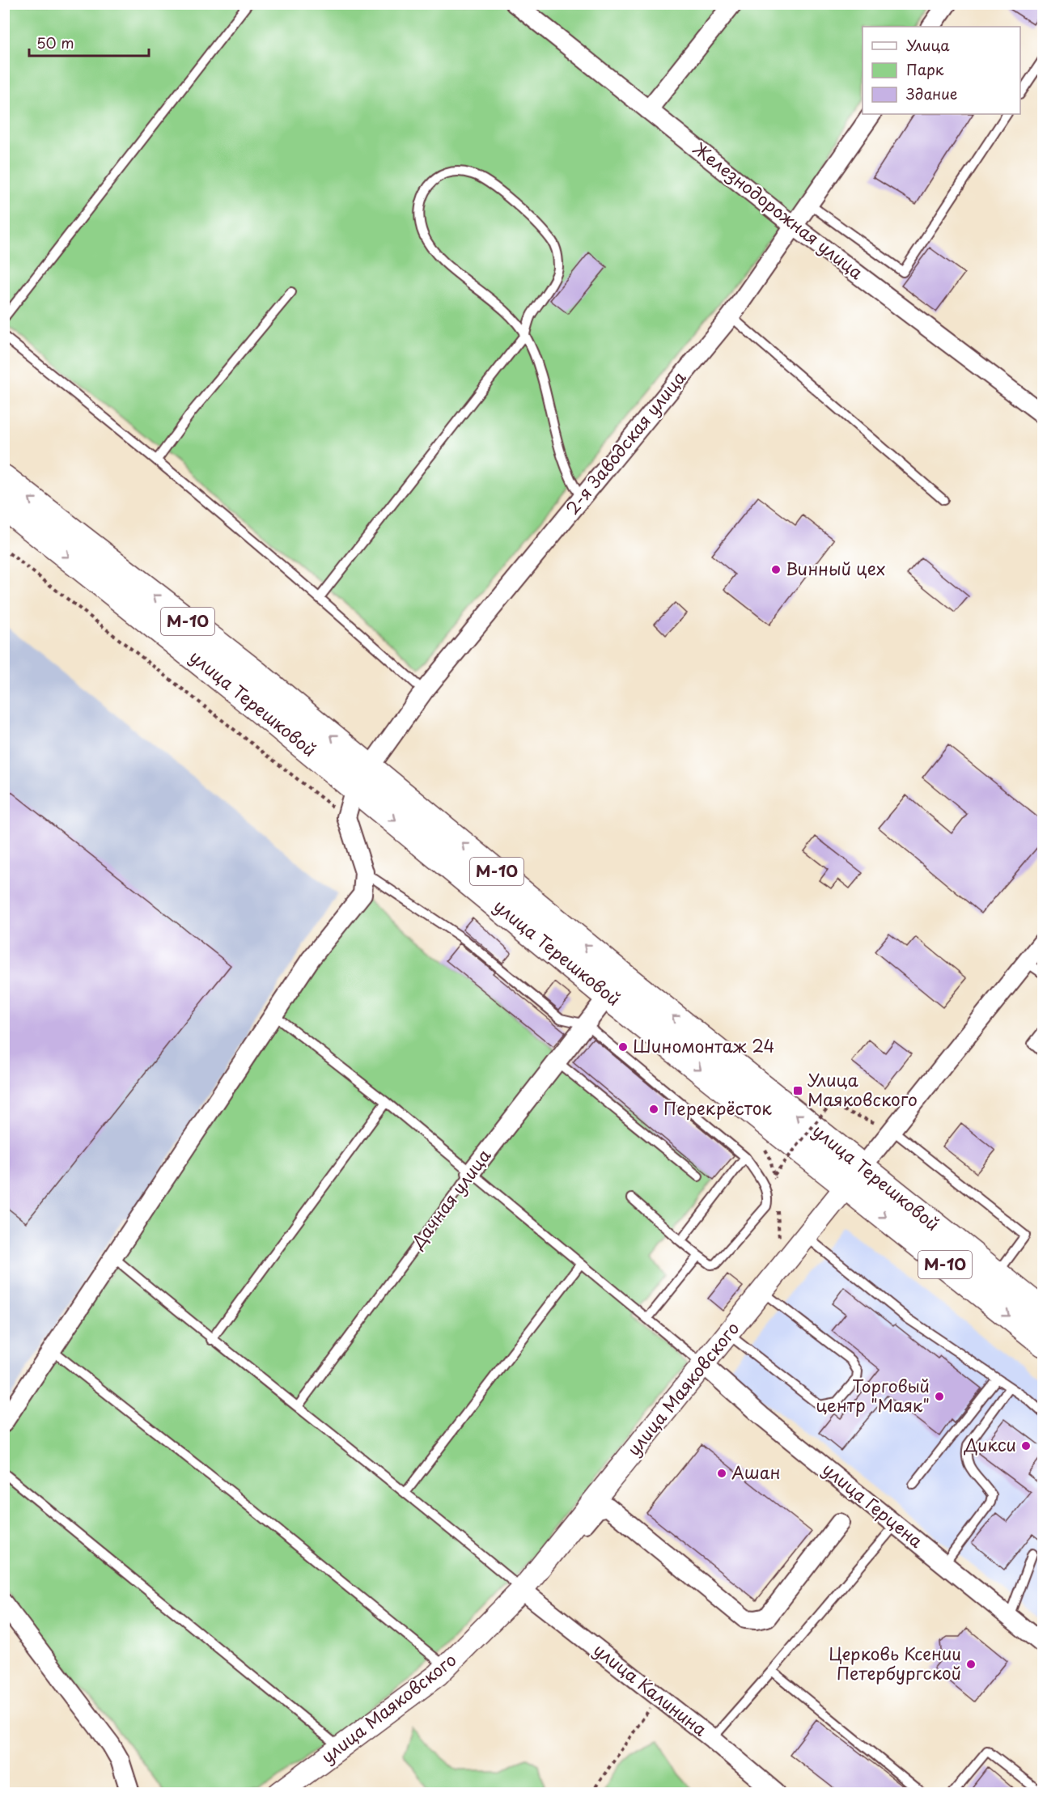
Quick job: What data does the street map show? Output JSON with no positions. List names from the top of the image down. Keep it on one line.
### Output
{"streets":{"highway":["М-10","улица Терешковой"],"street":["Железнодорожная улица","2-я Заводская улица","Дачная улица","улица Маяковского","улица Герцена","улица Калинина"]},"crossings":[["Железнодорожная улица","2-я Заводская улица"],["2-я Заводская улица","улица Терешковой"],["улица Терешковой","Дачная улица"],["улица Терешковой","улица Маяковского"],["улица Маяковского","улица Герцена"],["улица Маяковского","улица Калинина"]],"places":{"other":["Винный цех","Шиномонтаж 24","Перекрёсток","Торговый центр \"Маяк\"","Дикси","Ашан","Церковь Ксении Петербургской"],"transit":["Улица Маяковского"]},"legend":["Улица","Парк","Здание"],"scale_bar":"50 m"}
